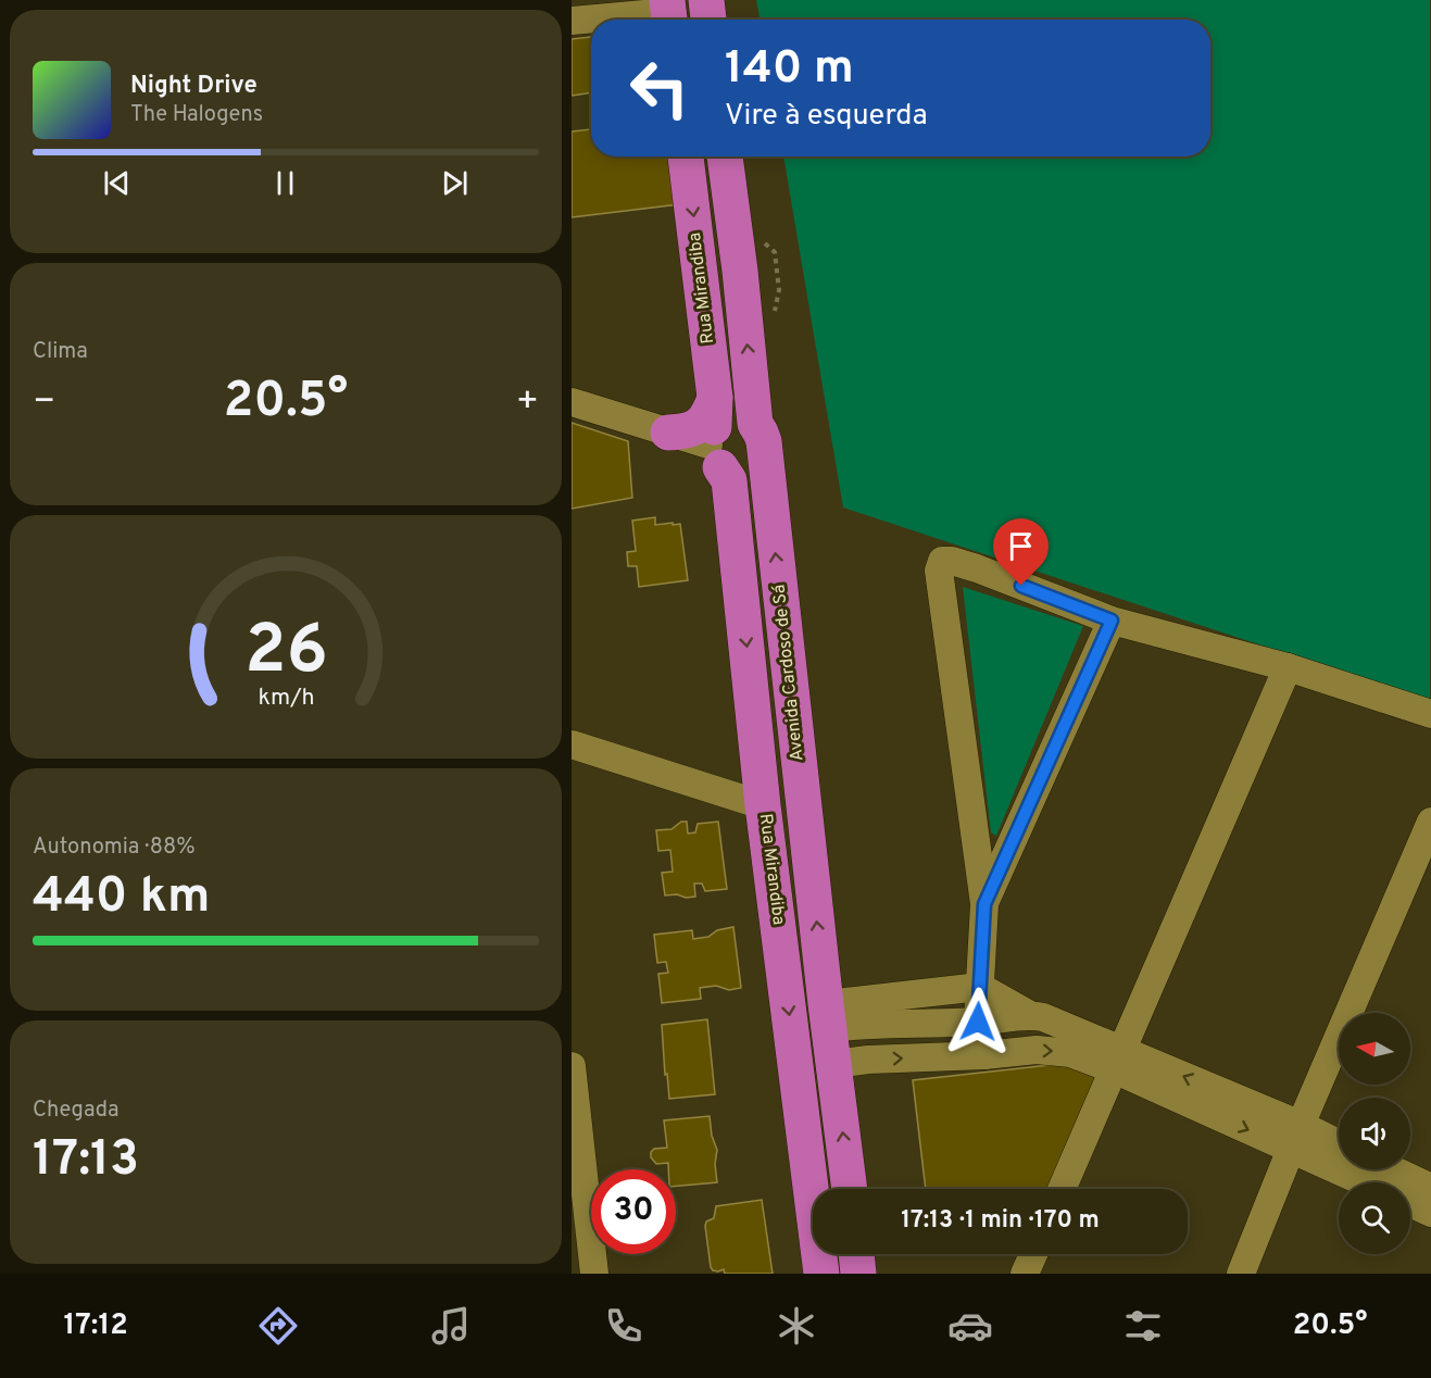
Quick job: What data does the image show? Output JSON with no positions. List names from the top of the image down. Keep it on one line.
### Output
{"streets":{"highway":["Rua Mirandiba","Avenida Cardoso de Sá"]},"crossings":[["Rua Mirandiba","Avenida Cardoso de Sá"]],"one_way":["Rua Mirandiba","Avenida Cardoso de Sá"],"north":"left","page":{"turn":["140 m","Vire à esquerda"],"song":["Night Drive","The Halogens"],"tile":["Clima",["Autonomia · 88%","440 km"],["Chegada","17:13"]],"heat":["−","20.5°","+"],"limit":"30","trip":"17:13 · 1 min · 170 m","tabs":["17:12","20.5°"],"gauge":["26","km/h"]}}
